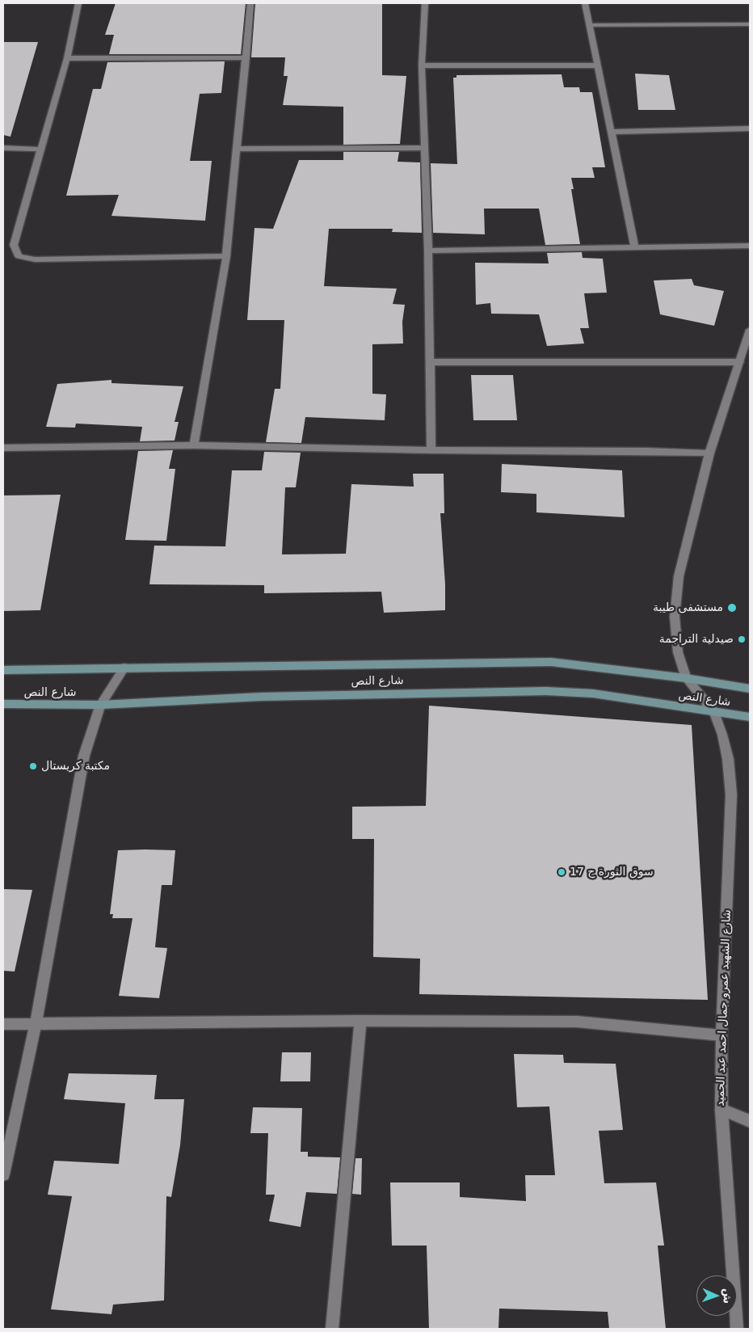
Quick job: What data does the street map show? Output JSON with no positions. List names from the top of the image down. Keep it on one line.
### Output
{"streets":{"main road":["شارع النص"],"street":["شارع الشهيد عمرو جمال احمد عبد الحميد"]},"crossings":[["شارع النص","شارع الشهيد عمرو جمال احمد عبد الحميد"]],"places":["مستشفى طيبة","صيدلية التراجمة","مكتبة كريستال","سوق الثورة ح 17"],"north":"right"}
